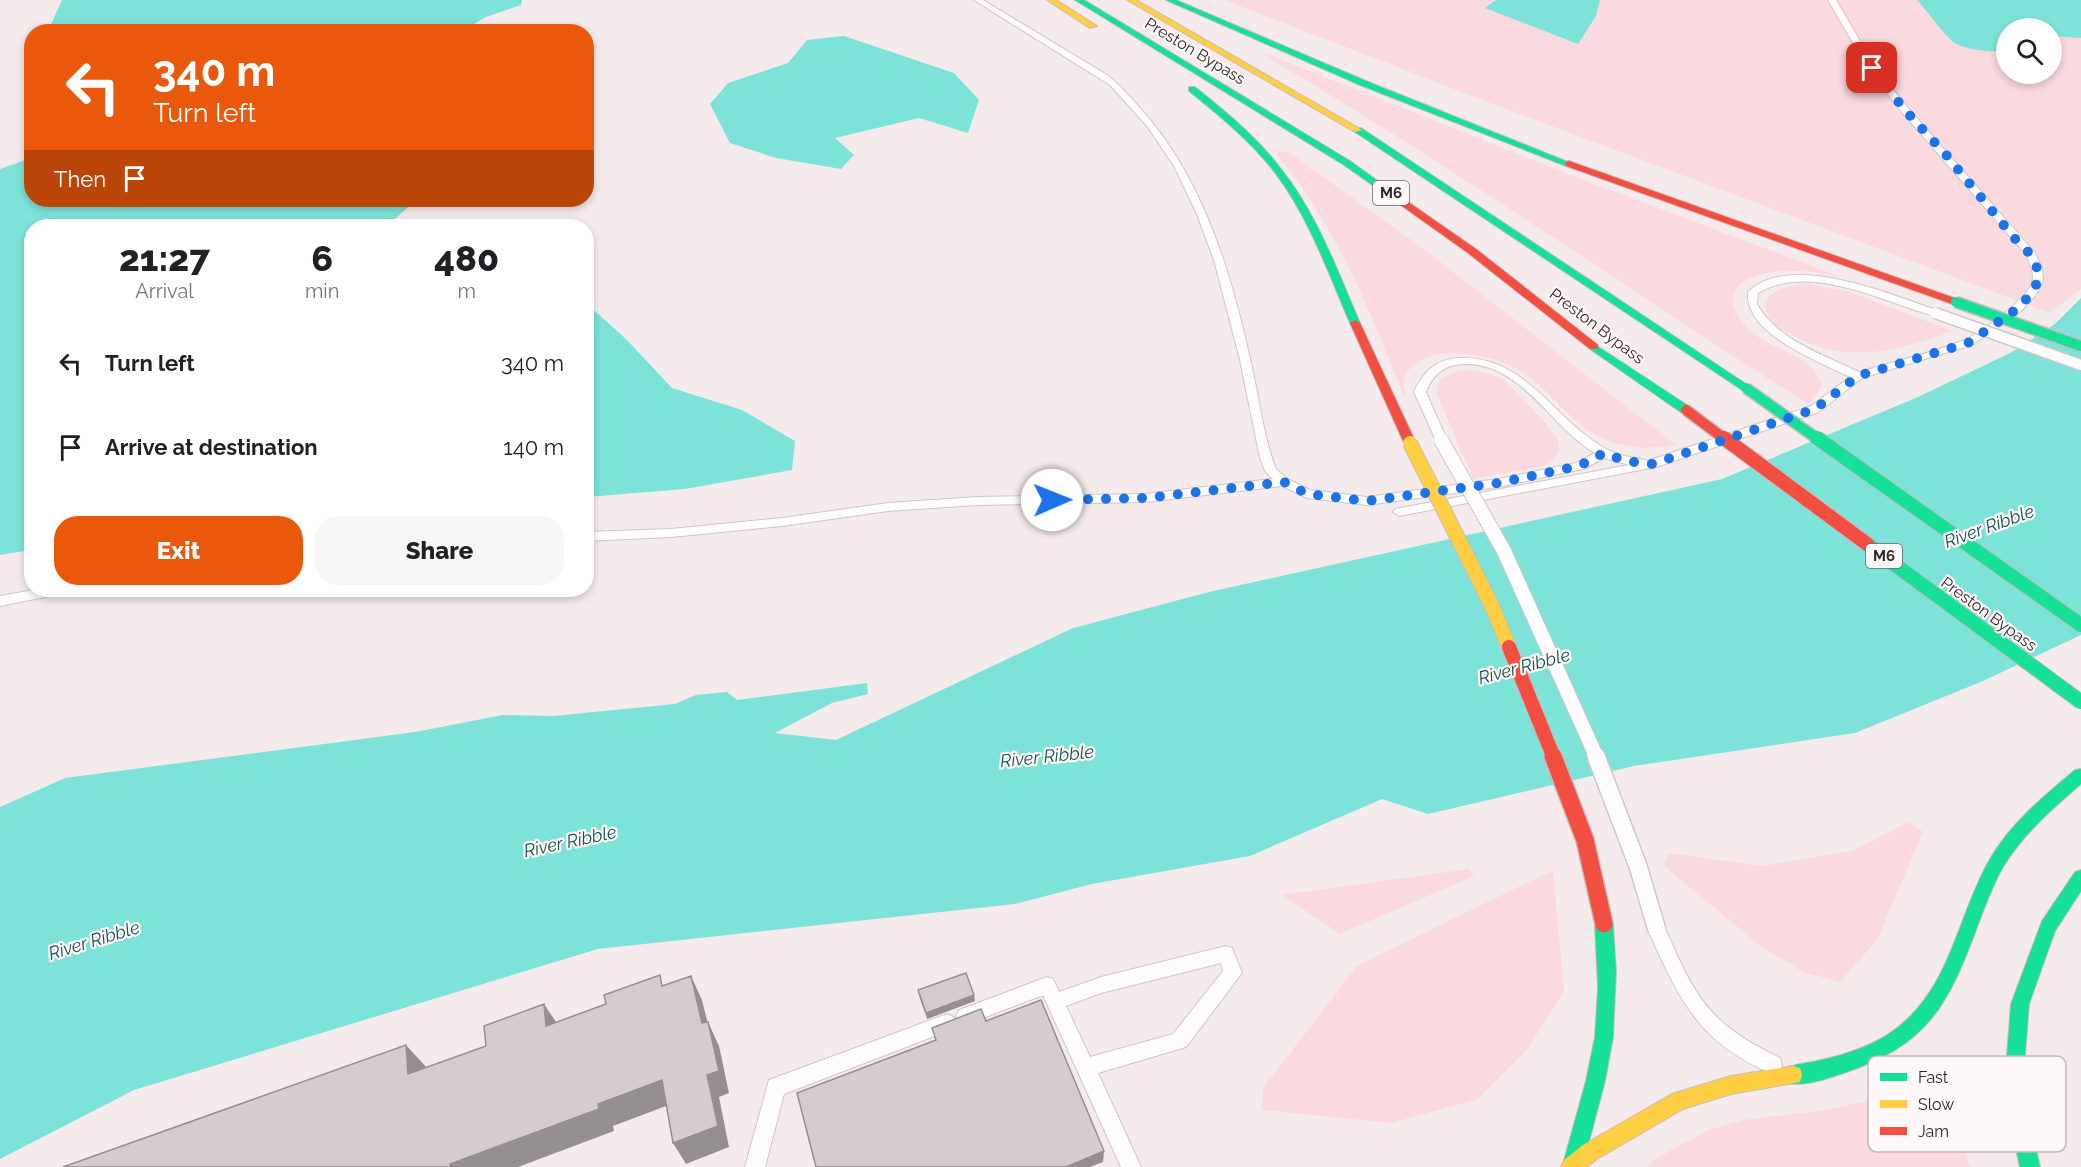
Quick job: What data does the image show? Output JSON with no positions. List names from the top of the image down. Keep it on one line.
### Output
{"streets":{"highway":["Preston Bypass","M6"]},"water":["River Ribble"],"legend":["Fast","Slow","Jam"],"page":{"turn":["340 m","Turn left"],"then":"Then","eta":["21:27","Arrival","6","min","480","m"],"list":[{"name":"Turn left","value":"340 m"},{"name":"Arrive at destination","value":"140 m"}],"buttons":["Exit","Share"]}}
